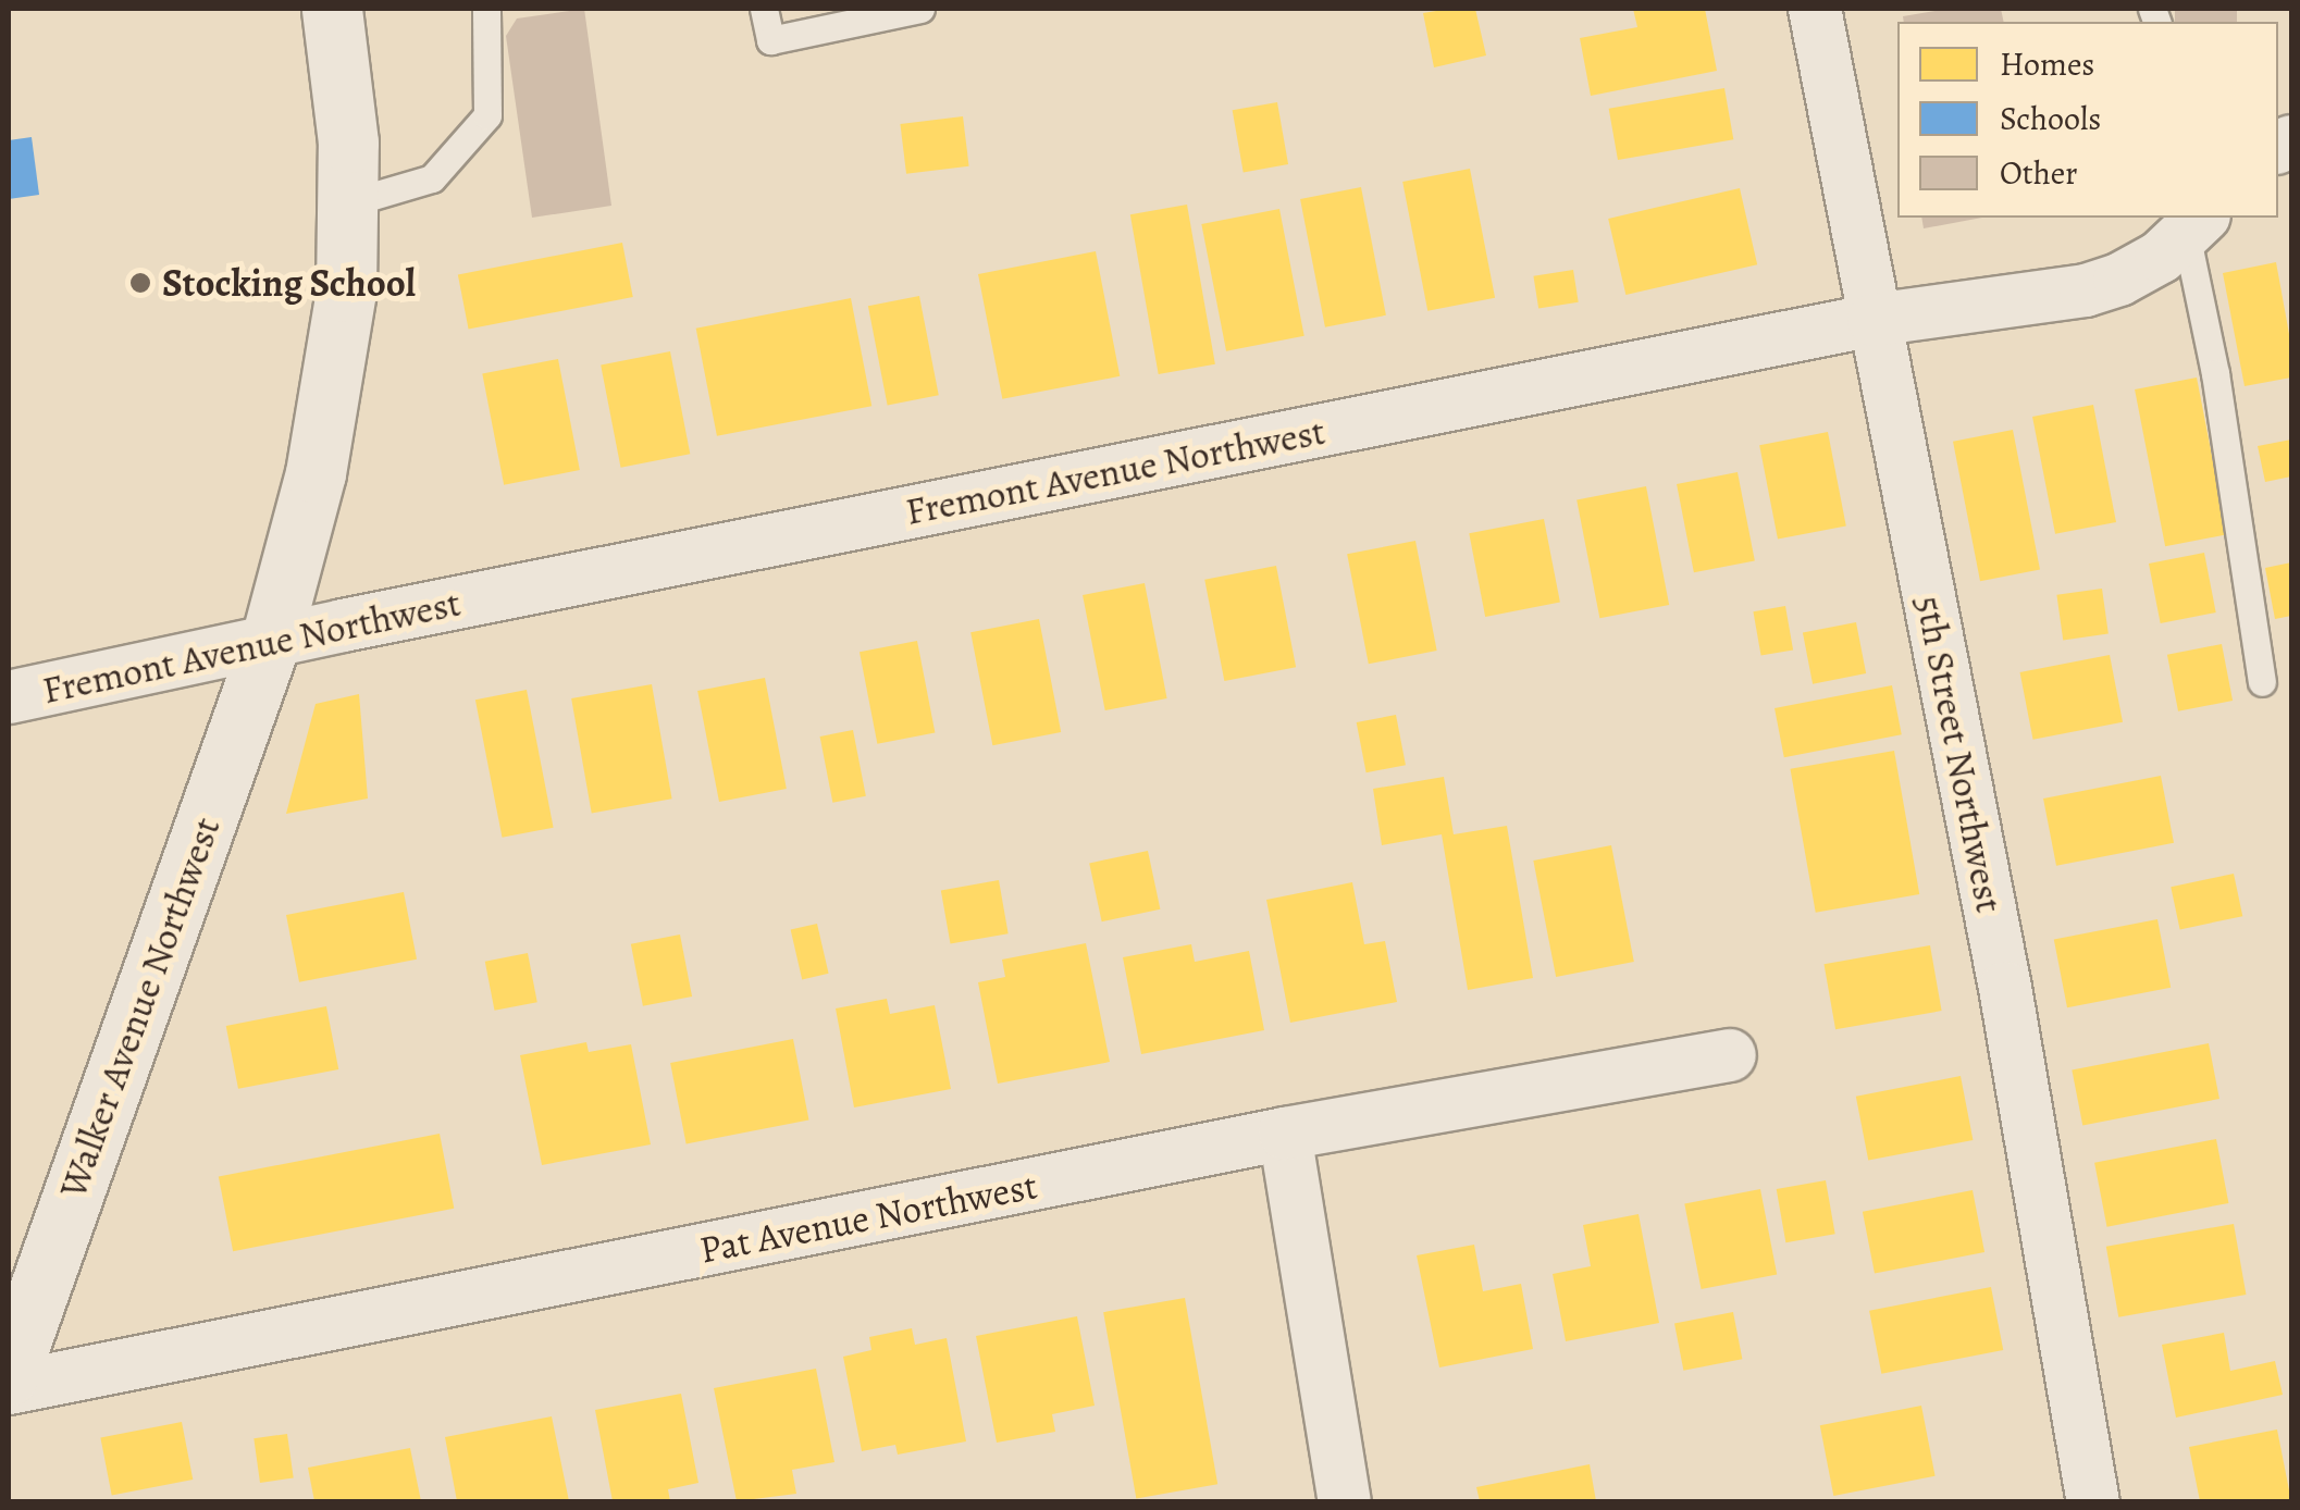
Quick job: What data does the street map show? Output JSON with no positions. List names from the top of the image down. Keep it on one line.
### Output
{"streets":{"main road":["Walker Avenue Northwest"],"street":["Fremont Avenue Northwest","5th Street Northwest","Pat Avenue Northwest"]},"crossings":[["Fremont Avenue Northwest","5th Street Northwest"],["Fremont Avenue Northwest","Walker Avenue Northwest"]],"places":["Stocking School"],"legend":["Homes","Schools","Other"]}
